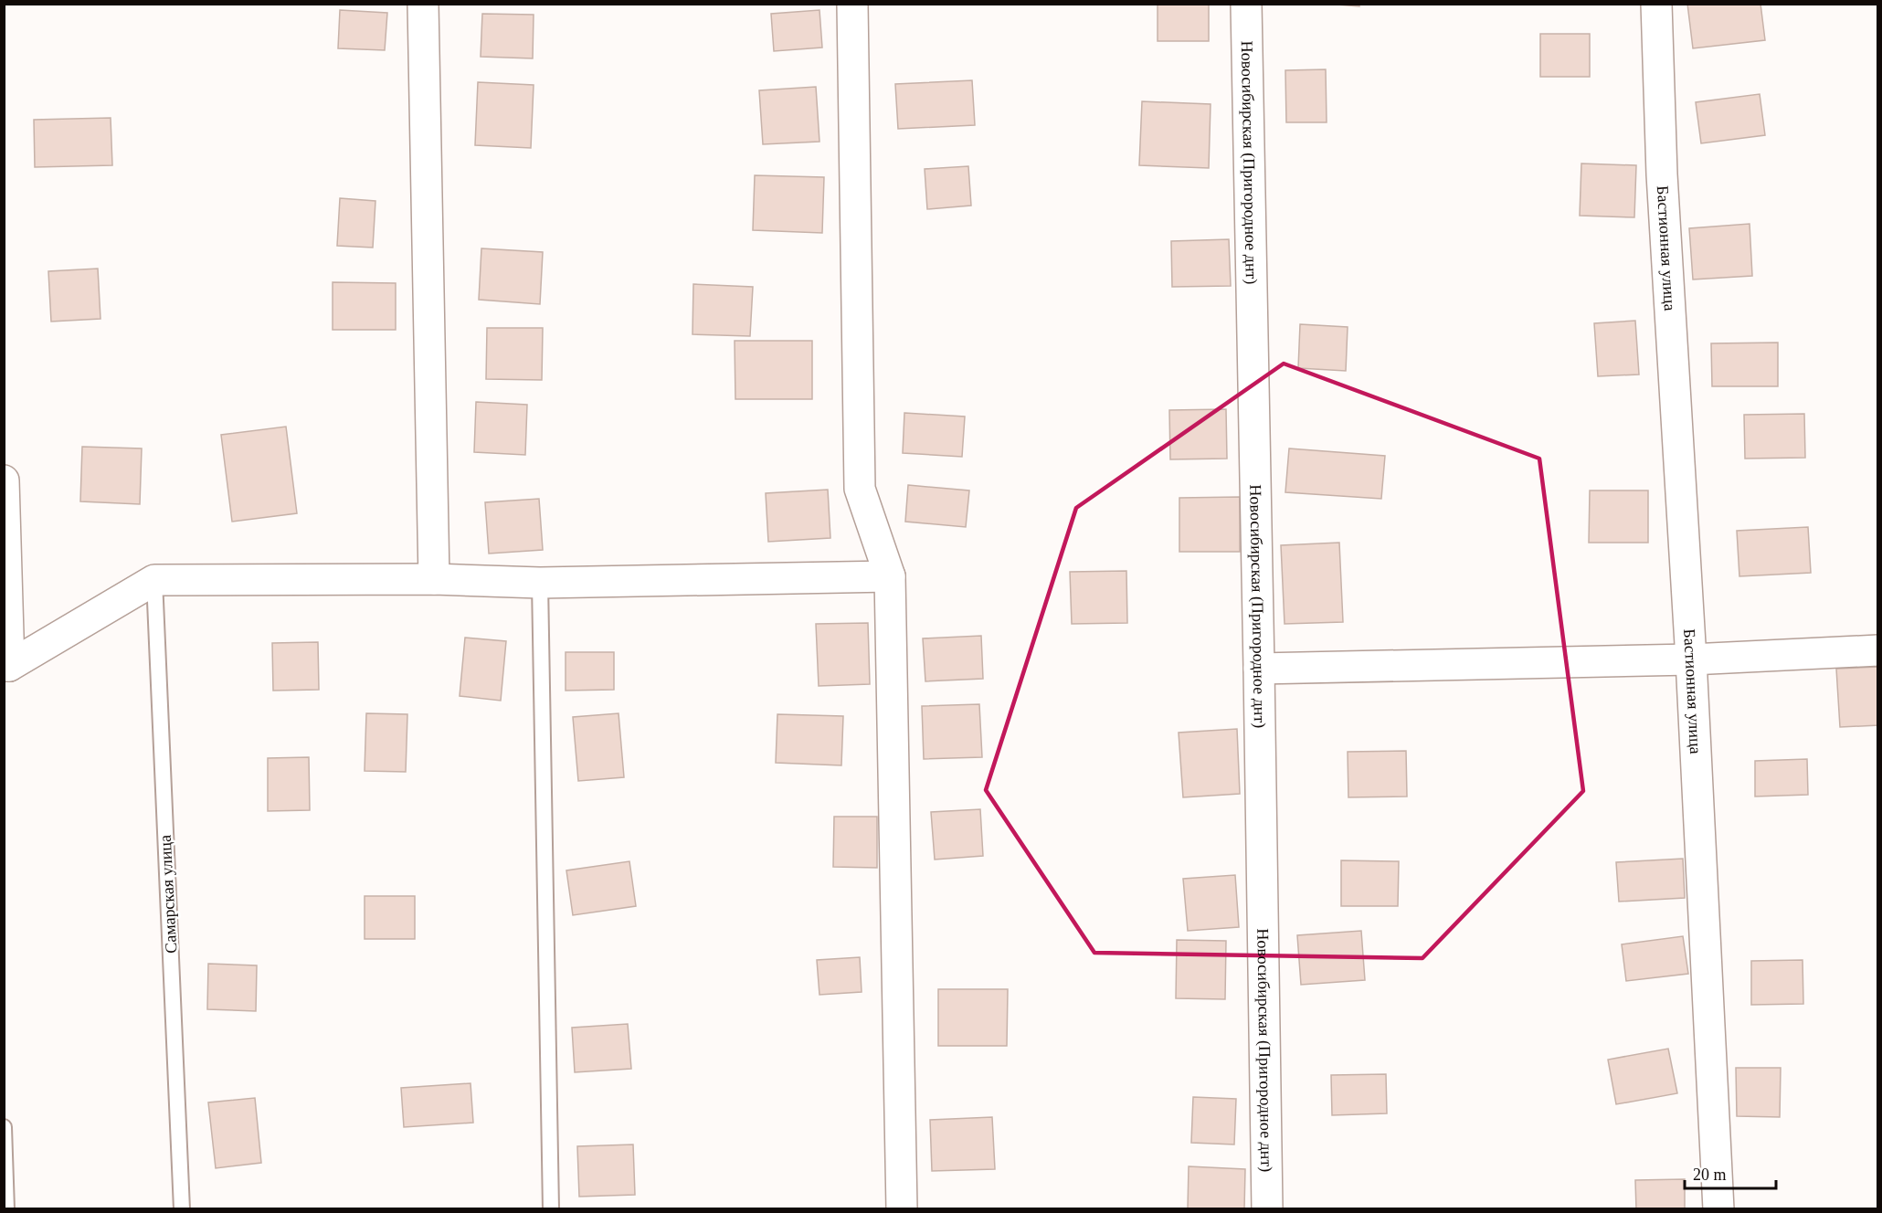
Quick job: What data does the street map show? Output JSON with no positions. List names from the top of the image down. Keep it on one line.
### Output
{"streets":{"street":["Новосибирская (Пригородное днт)","Бастионная улица"],"lane":["Самарская улица"]},"scale_bar":"20 m"}
